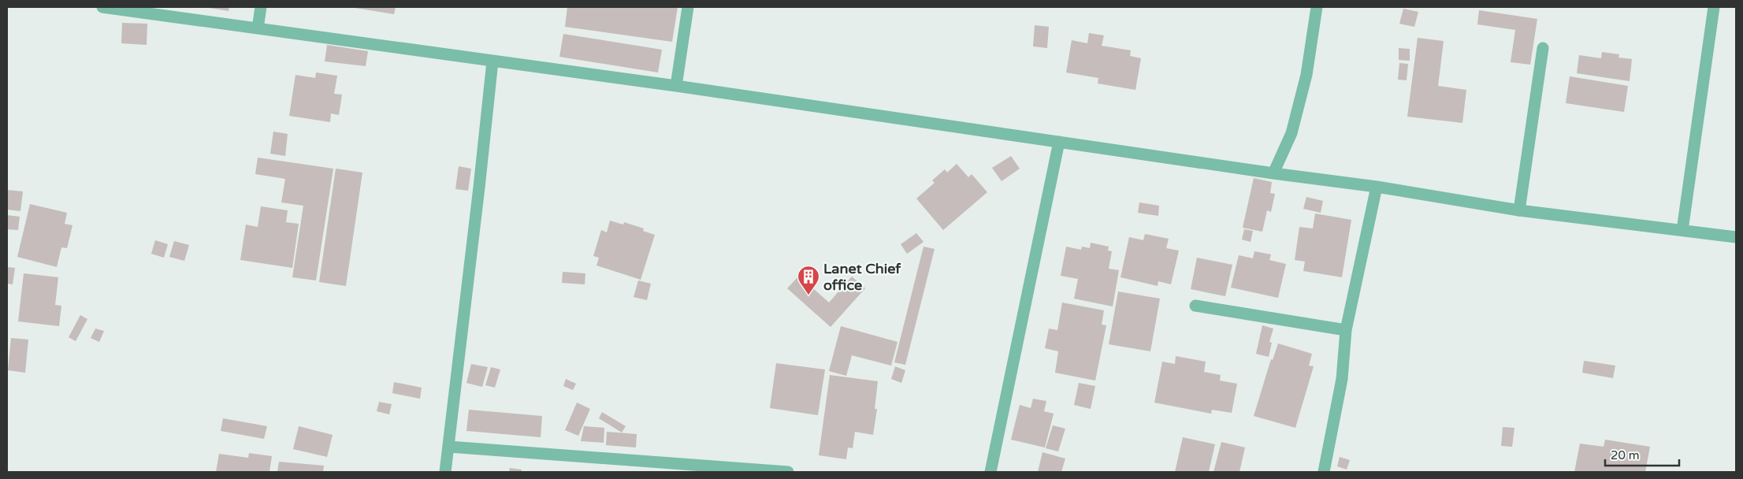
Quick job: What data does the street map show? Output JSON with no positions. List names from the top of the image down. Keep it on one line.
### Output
{"places":{"building":["Lanet Chief office"]},"scale_bar":"20 m"}
